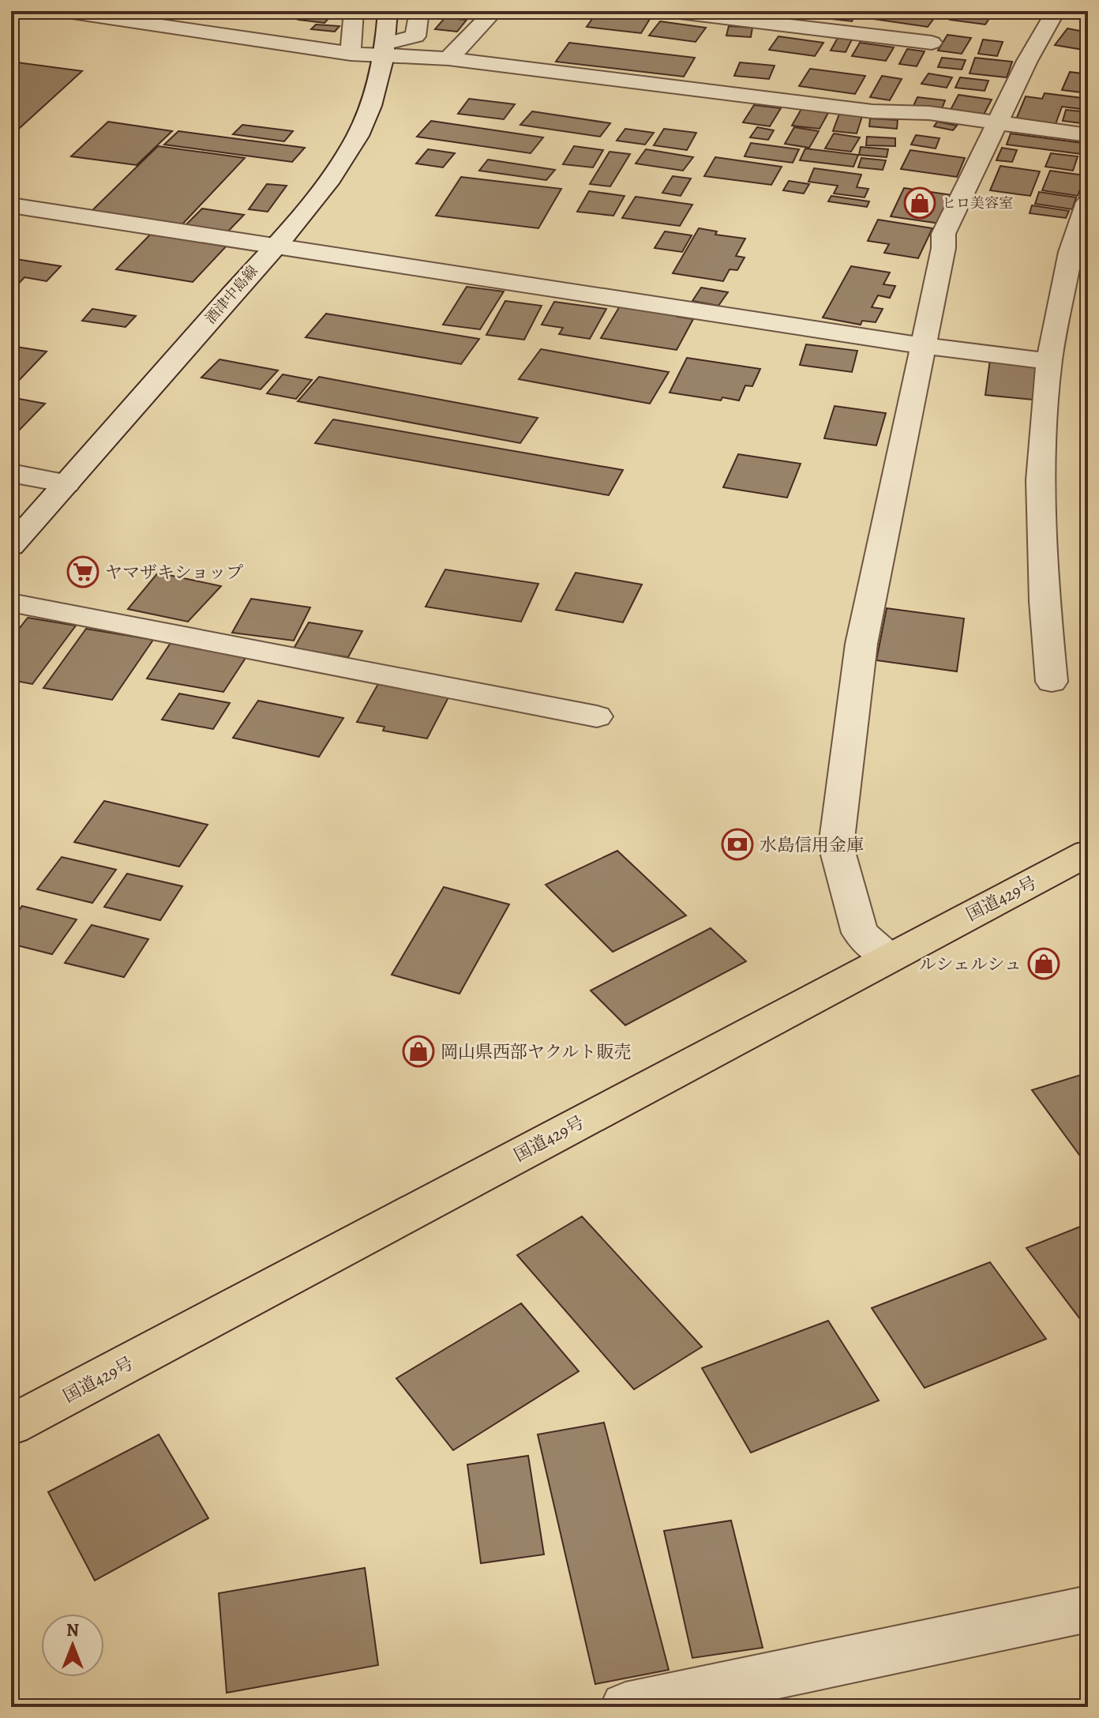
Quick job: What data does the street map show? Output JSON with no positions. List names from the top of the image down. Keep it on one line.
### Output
{"streets":{"highway":["国道429号"],"street":["酒津中島線"]},"places":{"shop":["ヒロ美容室","ルシェルシュ","岡山県西部ヤクルト販売"],"supermarket":["ヤマザキショップ"],"bank":["水島信用金庫"]},"north":"top"}
